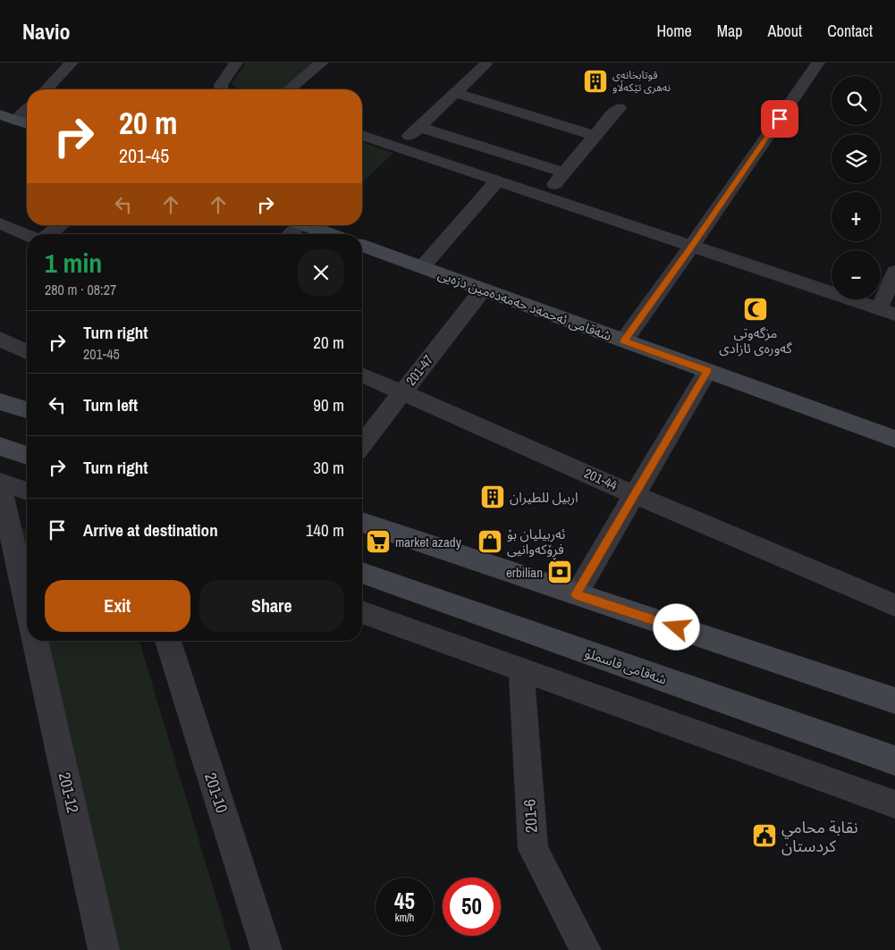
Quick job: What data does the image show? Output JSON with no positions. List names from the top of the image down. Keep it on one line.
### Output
{"streets":{"main road":["شەقامی ئەحمەد حەمەدەمین دزەیی","شەقامی قاسملۆ"],"street":["201-47","201-44","201-12","201-10","201-6"]},"crossings":[["شەقامی ئەحمەد حەمەدەمین دزەیی","201-47"],["201-47","201-44"]],"places":{"building":["قوتابخانه‌ی نه‌هری تێكه‌ڵاو","اربيل للطيران"],"mosque":["مزگەوتی گەورەی ئازادی"],"supermarket":["market azady"],"shop":["ئەربیلیان بۆ فڕۆکەوانیی"],"bank":["erbilian"],"public building":["نقابة محامي كردستان"]},"page":{"header":"Navio","nav":["Home","Map","About","Contact"],"map_buttons":["+","−"],"turn":["20 m","201-45"],"heading":["1 min","280 m · 08:27"],"list":[{"name":"Turn right","note":"201-45","value":"20 m"},{"name":"Turn left","value":"90 m"},{"name":"Turn right","value":"30 m"},{"name":"Arrive at destination","value":"140 m"}],"buttons":["Exit","Share"],"speed":"45 km/h","limit":"50"}}
